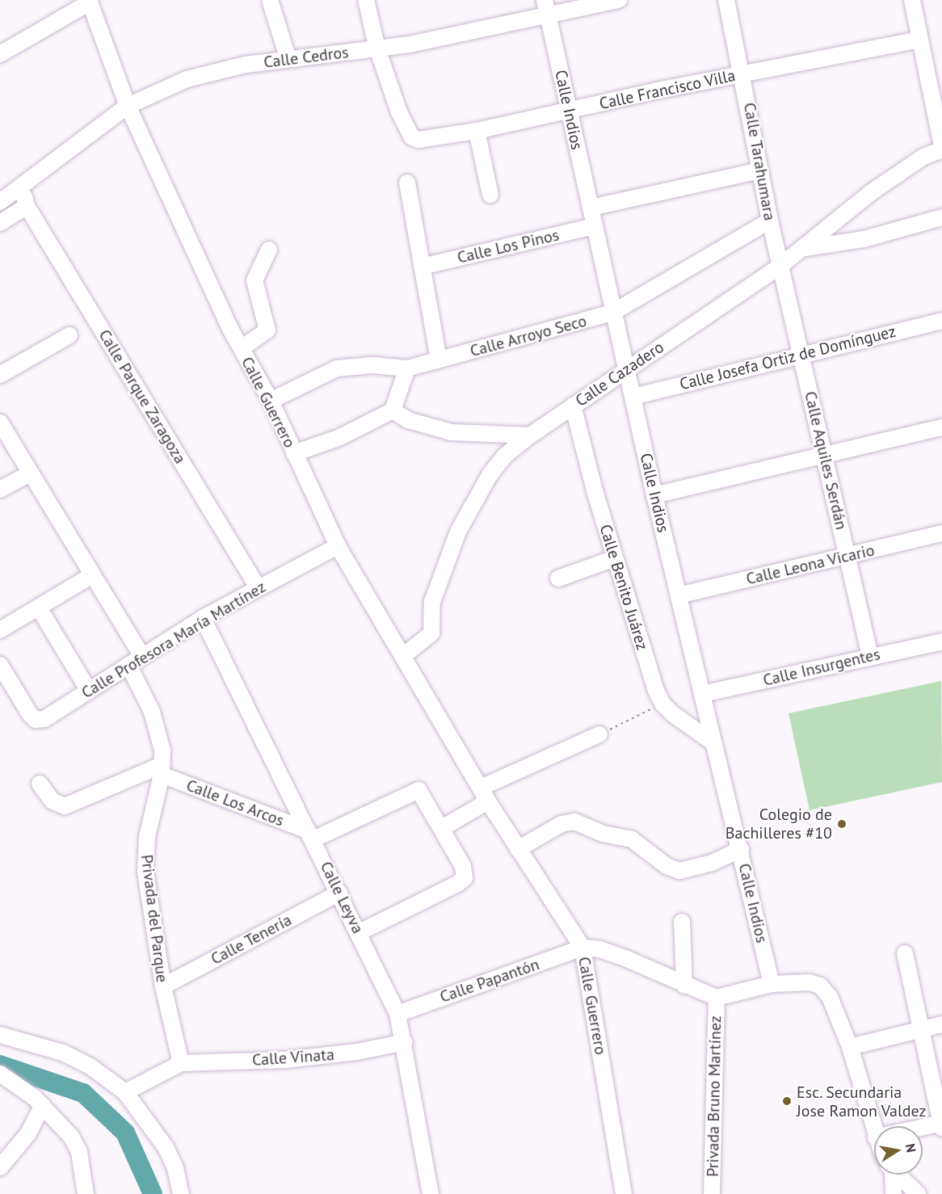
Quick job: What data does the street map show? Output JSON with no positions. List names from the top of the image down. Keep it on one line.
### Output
{"streets":{"street":["Calle Cedros","Calle Francisco Villa","Calle Indios","Calle Tarahumara","Calle Los Pinos","Calle Arroyo Seco","Calle Josefa Ortiz de Domínguez","Calle Cazadero","Calle Parque Zaragoza","Calle Guerrero","Calle Aquiles Serdán","Calle Leona Vicario","Calle Benito Juárez","Calle Profesora María Martínez","Calle Insurgentes","Calle Los Arcos","Calle Leyva","Privada del Parque","Calle Tenería","Calle Papantón","Calle Vinata","Privada Bruno Martínez"]},"crossings":[["Calle Cedros","Calle Francisco Villa"],["Calle Cedros","Calle Indios"],["Calle Cedros","Calle Guerrero"],["Calle Francisco Villa","Calle Indios"],["Calle Francisco Villa","Calle Tarahumara"],["Calle Indios","Calle Los Pinos"],["Calle Indios","Calle Arroyo Seco"],["Calle Indios","Calle Josefa Ortiz de Domínguez"],["Calle Indios","Calle Cazadero"],["Calle Indios","Calle Leona Vicario"],["Calle Indios","Calle Benito Juárez"],["Calle Indios","Calle Insurgentes"],["Calle Tarahumara","Calle Arroyo Seco"],["Calle Tarahumara","Calle Cazadero"],["Calle Tarahumara","Calle Aquiles Serdán"],["Calle Arroyo Seco","Calle Guerrero"],["Calle Josefa Ortiz de Domínguez","Calle Aquiles Serdán"],["Calle Cazadero","Calle Guerrero"],["Calle Cazadero","Calle Aquiles Serdán"],["Calle Cazadero","Calle Benito Juárez"],["Calle Parque Zaragoza","Calle Profesora María Martínez"],["Calle Guerrero","Calle Profesora María Martínez"],["Calle Guerrero","Calle Papantón"],["Calle Aquiles Serdán","Calle Leona Vicario"],["Calle Aquiles Serdán","Calle Insurgentes"],["Calle Profesora María Martínez","Calle Leyva"],["Calle Profesora María Martínez","Privada del Parque"],["Calle Los Arcos","Calle Leyva"],["Calle Los Arcos","Privada del Parque"],["Calle Leyva","Calle Tenería"],["Calle Leyva","Calle Papantón"],["Calle Leyva","Calle Vinata"],["Privada del Parque","Calle Tenería"],["Privada del Parque","Calle Vinata"]],"places":["Colegio de Bachilleres #10","Esc. Secundaria Jose Ramon Valdez"],"north":"right"}
